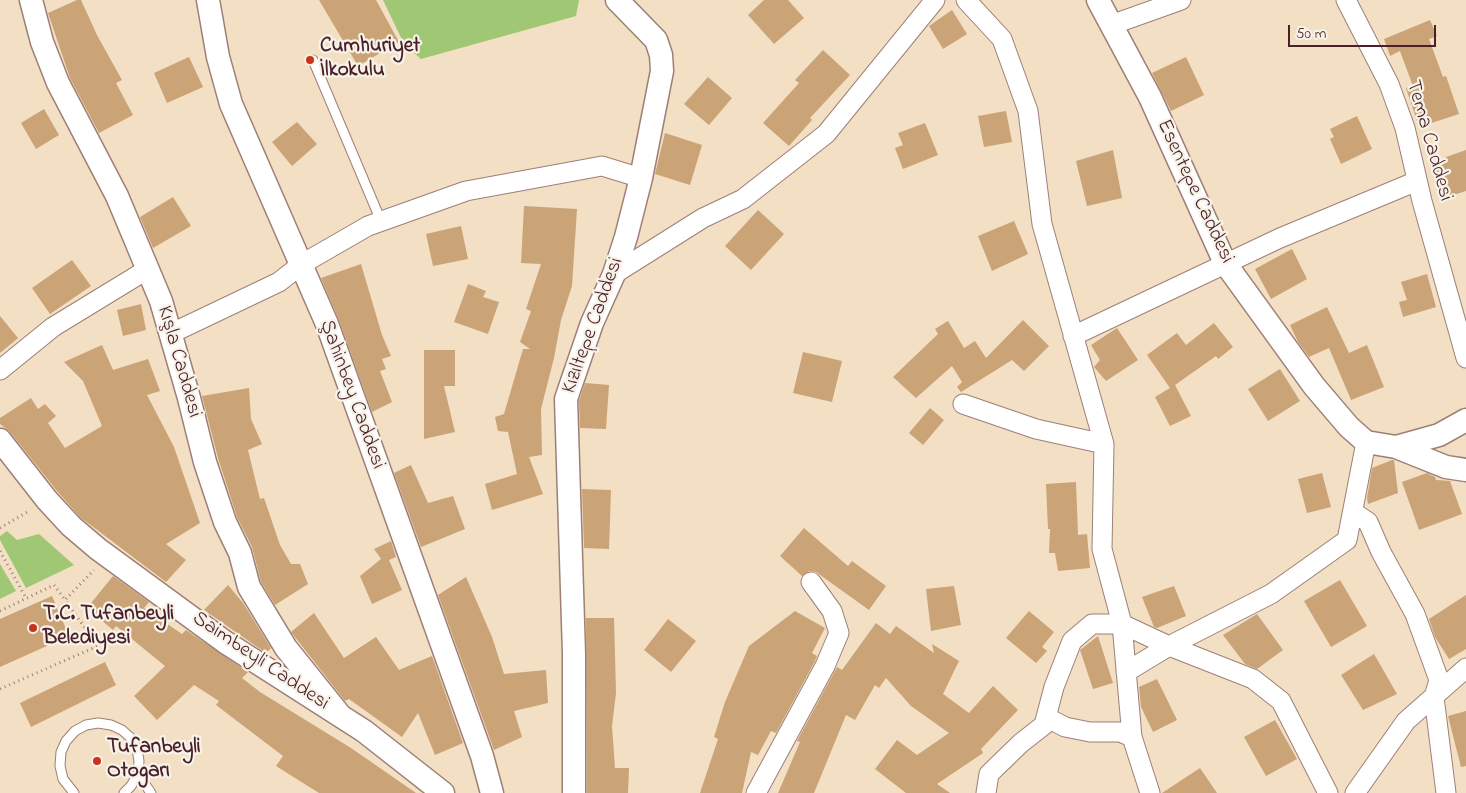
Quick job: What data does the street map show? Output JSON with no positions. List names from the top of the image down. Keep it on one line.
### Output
{"streets":{"street":["Tema Caddesi","Esentepe Caddesi","Kızıltepe Caddesi","Kışla Caddesi","Şahinbey Caddesi","Saimbeyli Caddesi"]},"crossings":[["Kışla Caddesi","Saimbeyli Caddesi"]],"places":["Cumhuriyet İlkokulu","T.C. Tufanbeyli Belediyesi","Tufanbeyli Otogarı"],"scale_bar":"50 m"}
